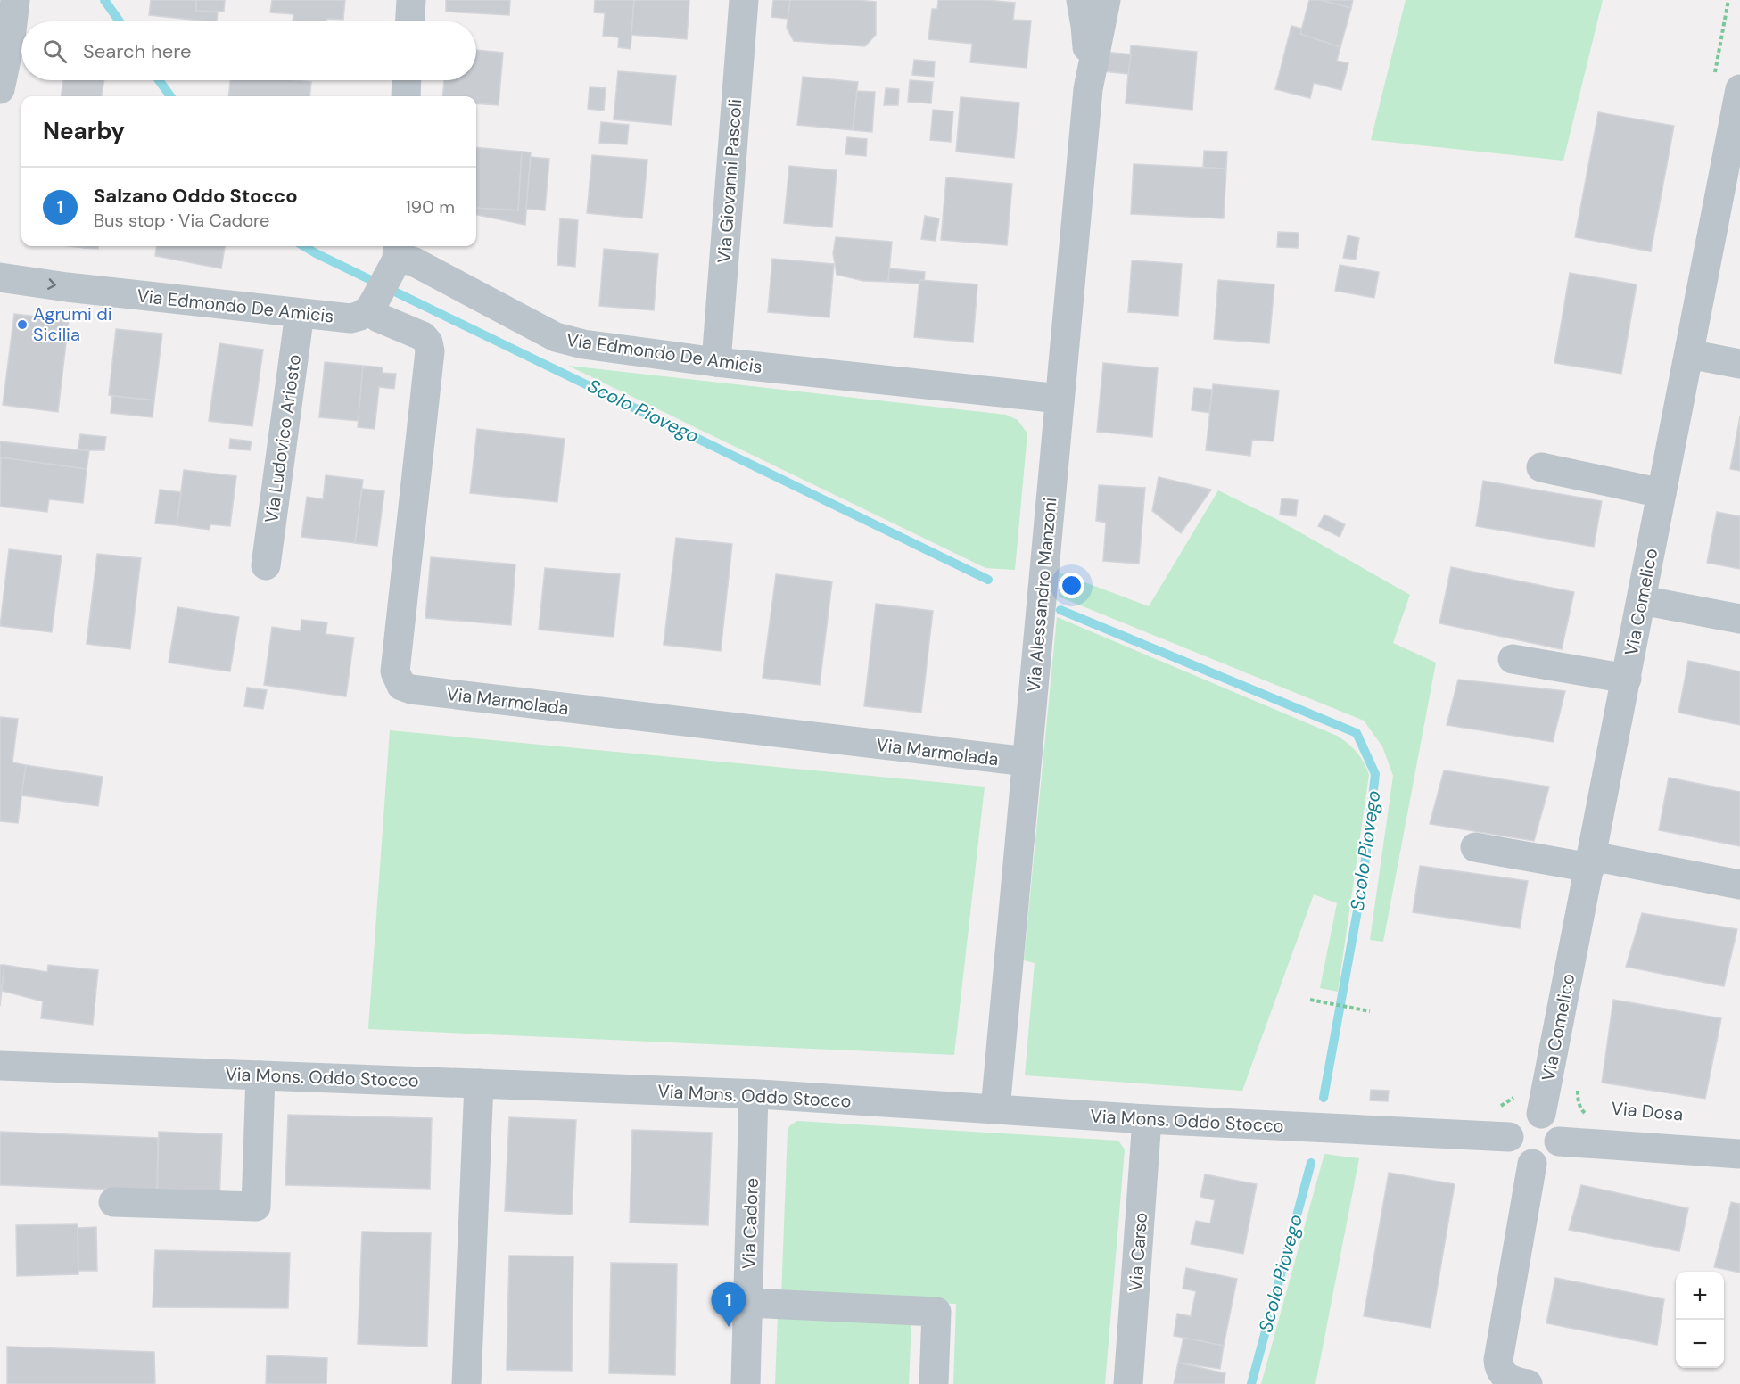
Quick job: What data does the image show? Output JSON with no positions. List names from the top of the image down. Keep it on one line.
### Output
{"streets":{"street":["Via Giovanni Pascoli","Via Edmondo De Amicis","Via Ludovico Ariosto","Via Alessandro Manzoni","Via Comelico","Via Marmolada","Via Mons. Oddo Stocco","Via Cadore","Via Carso"],"path":["Via Dosa"]},"crossings":[["Via Giovanni Pascoli","Via Edmondo De Amicis"],["Via Edmondo De Amicis","Via Ludovico Ariosto"],["Via Edmondo De Amicis","Via Alessandro Manzoni"],["Via Edmondo De Amicis","Via Marmolada"],["Via Alessandro Manzoni","Via Marmolada"],["Via Alessandro Manzoni","Via Mons. Oddo Stocco"],["Via Comelico","Via Mons. Oddo Stocco"],["Via Mons. Oddo Stocco","Via Cadore"],["Via Mons. Oddo Stocco","Via Carso"]],"water":["Scolo Piovego"],"places":["Agrumi di Sicilia"],"page":{"search":"Search here","heading":"Nearby","list":[{"mark":"1","name":"Salzano Oddo Stocco","note":"Bus stop · Via Cadore","value":"190 m"}],"map_buttons":["+","−"],"pins":"1"}}
